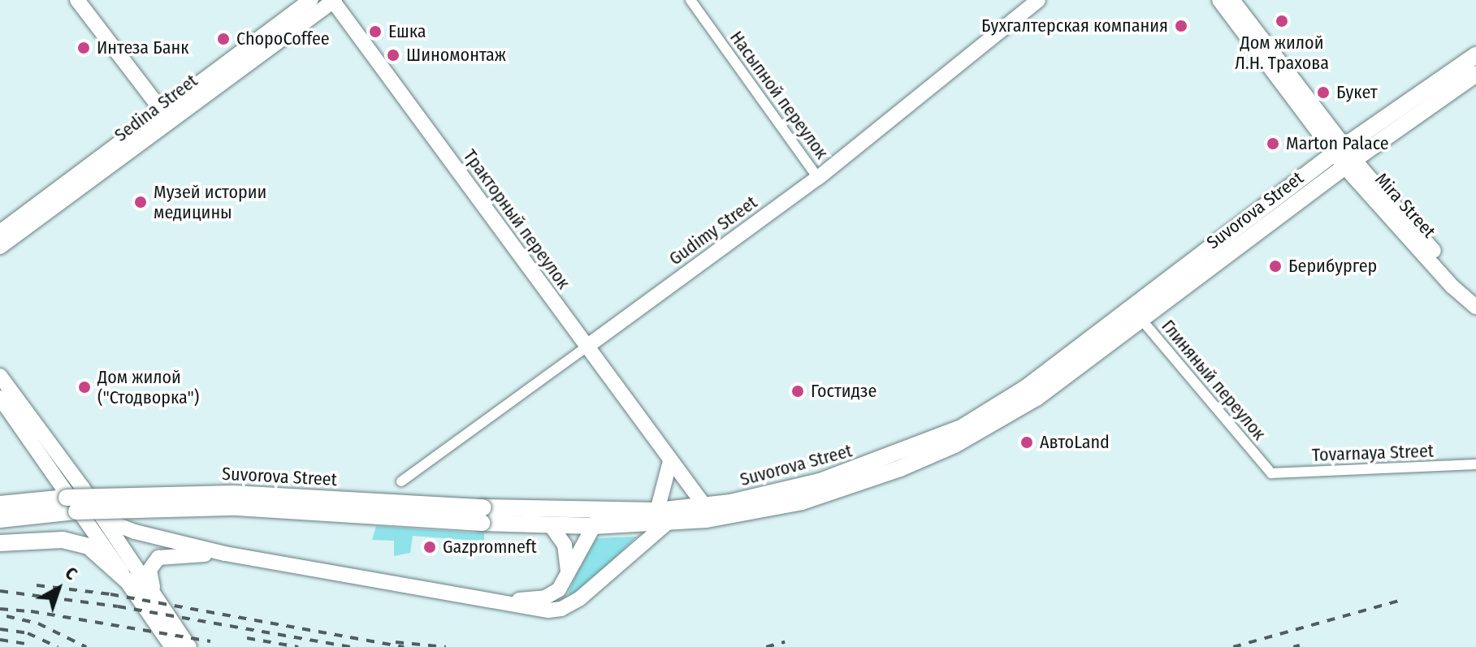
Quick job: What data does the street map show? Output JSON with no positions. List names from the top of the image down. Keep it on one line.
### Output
{"streets":{"main road":["Sedina Street","Mira Street","Suvorova Street","Тракторный переулок","Gudimy Street"],"street":["Насыпной переулок","Глиняный переулок","Tovarnaya Street"]},"crossings":[["Насыпной переулок","Gudimy Street"],["Sedina Street","Тракторный переулок"],["Mira Street","Suvorova Street"],["Suvorova Street","Тракторный переулок"],["Suvorova Street","Глиняный переулок"],["Тракторный переулок","Gudimy Street"],["Глиняный переулок","Tovarnaya Street"]],"places":["Дом жилой Л.Н. Трахова","Бухгалтерская компания","Ешка","ChopoCoffee","Интеза Банк","Шиномонтаж","Букет","Marton Palace","Музей истории медицины","Берибургер","Дом жилой (\"Стодворка\")","Гостидзе","АвтоLand","Gazpromneft"],"north":"top right"}
